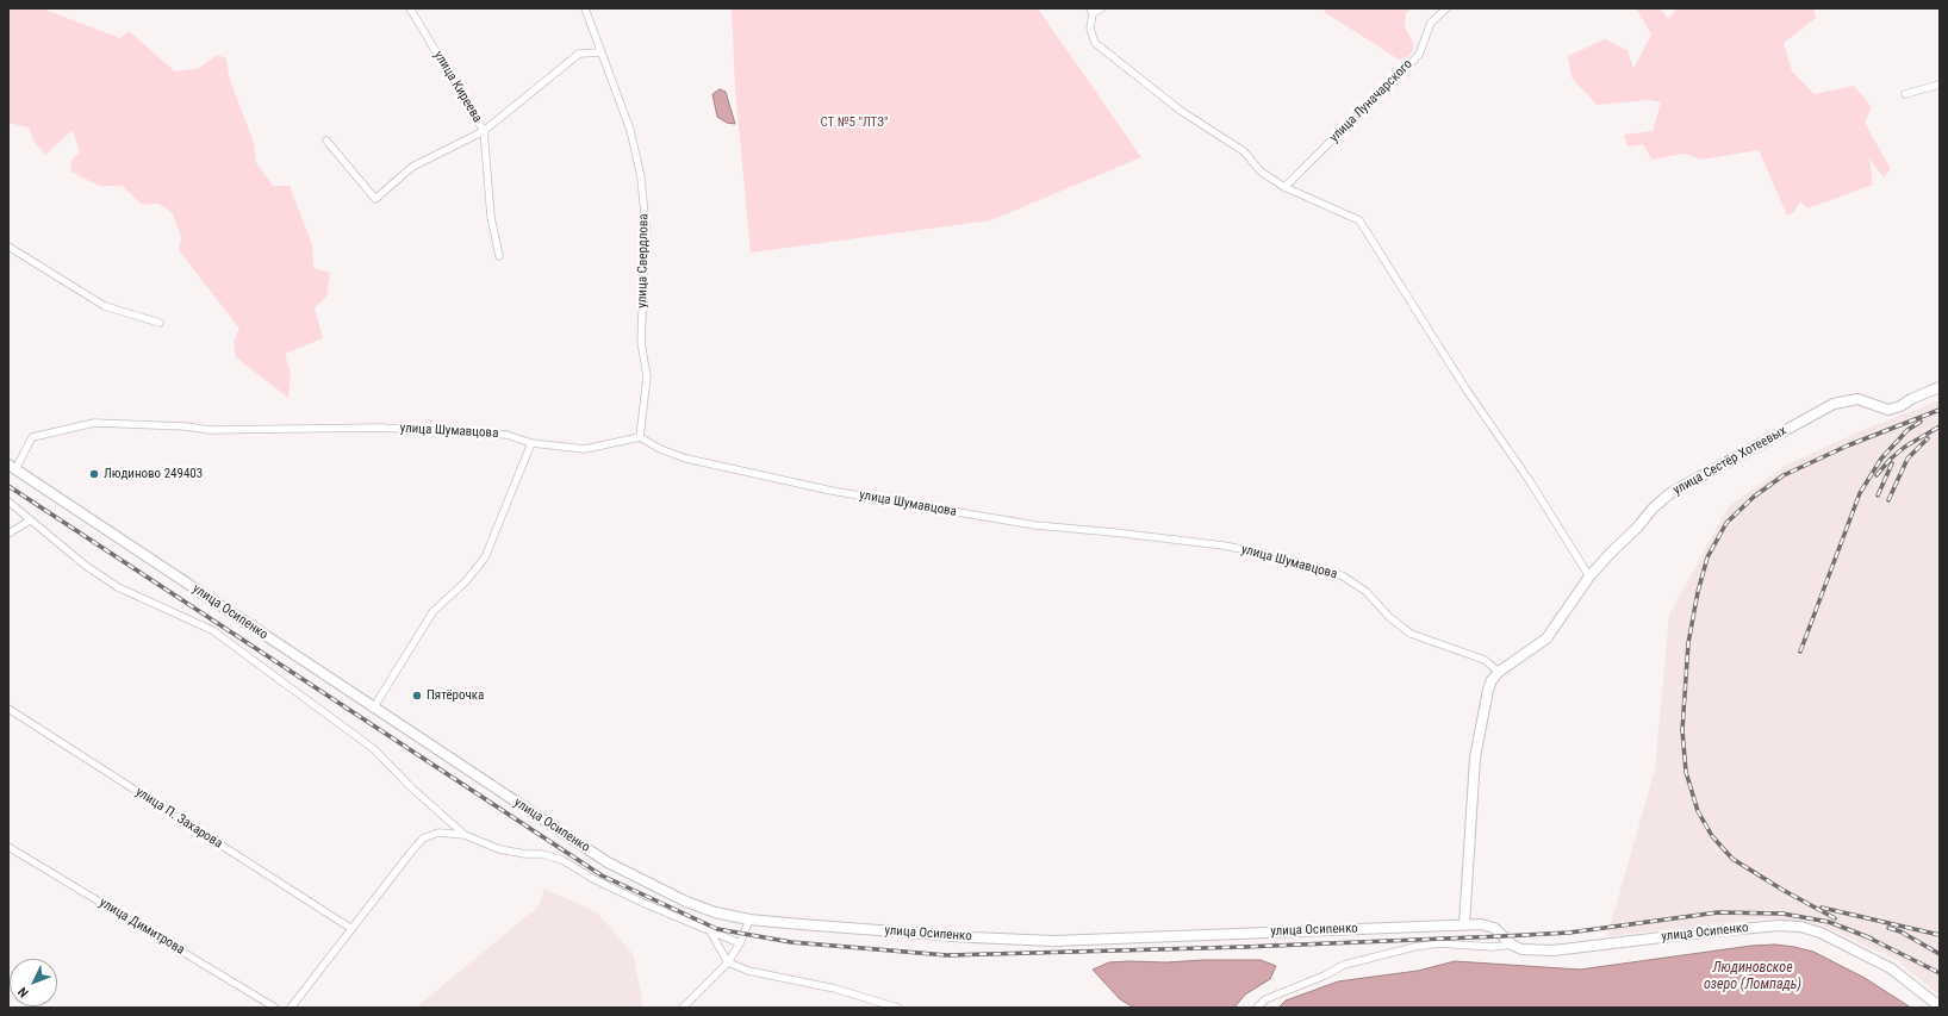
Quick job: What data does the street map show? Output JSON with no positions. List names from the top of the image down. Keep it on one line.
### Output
{"streets":{"street":["улица Киреева","улица Луначарского","улица Свердлова","улица Шумавцова","улица Сестёр Хотеевых","улица Осипенко","улица П. Захарова","улица Димитрова"]},"crossings":[["улица Свердлова","улица Шумавцова"],["улица Шумавцова","улица Сестёр Хотеевых"],["улица Шумавцова","улица Осипенко"]],"water":["Людиновское озеро (Ломпадь)"],"parks":["СТ №5 \"ЛТЗ\""],"places":["Людиново 249403","Пятёрочка"],"north":"bottom left"}
